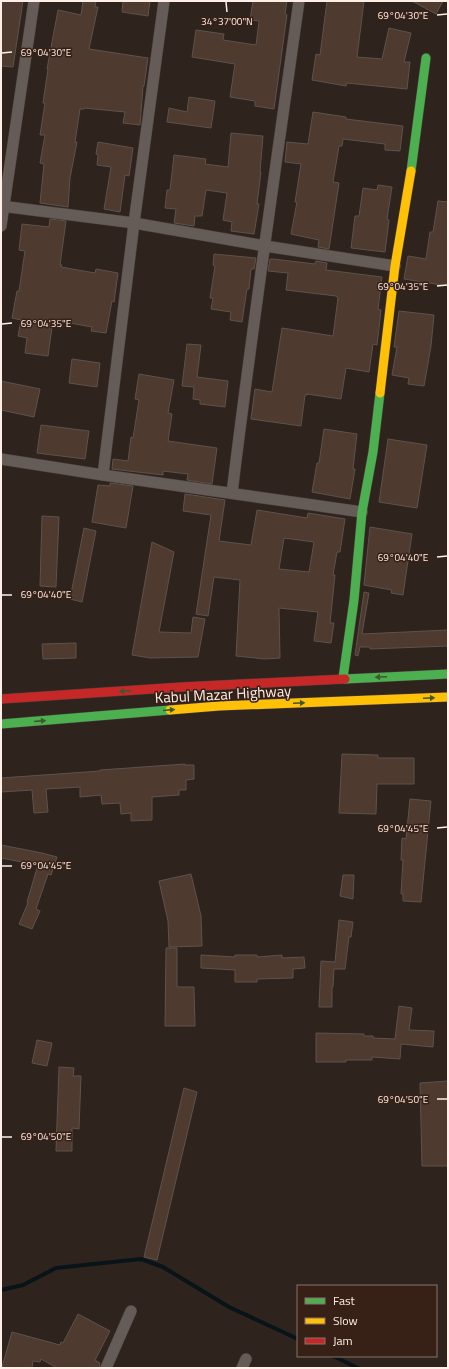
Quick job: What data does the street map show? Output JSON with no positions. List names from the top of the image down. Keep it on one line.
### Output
{"streets":{"main road":["Kabul Mazar Highway"]},"legend":["Fast","Slow","Jam"],"coordinates":["69°04'30\"E","34°37'00\"N","69°04'35\"E","69°04'40\"E","69°04'45\"E","69°04'50\"E"]}
